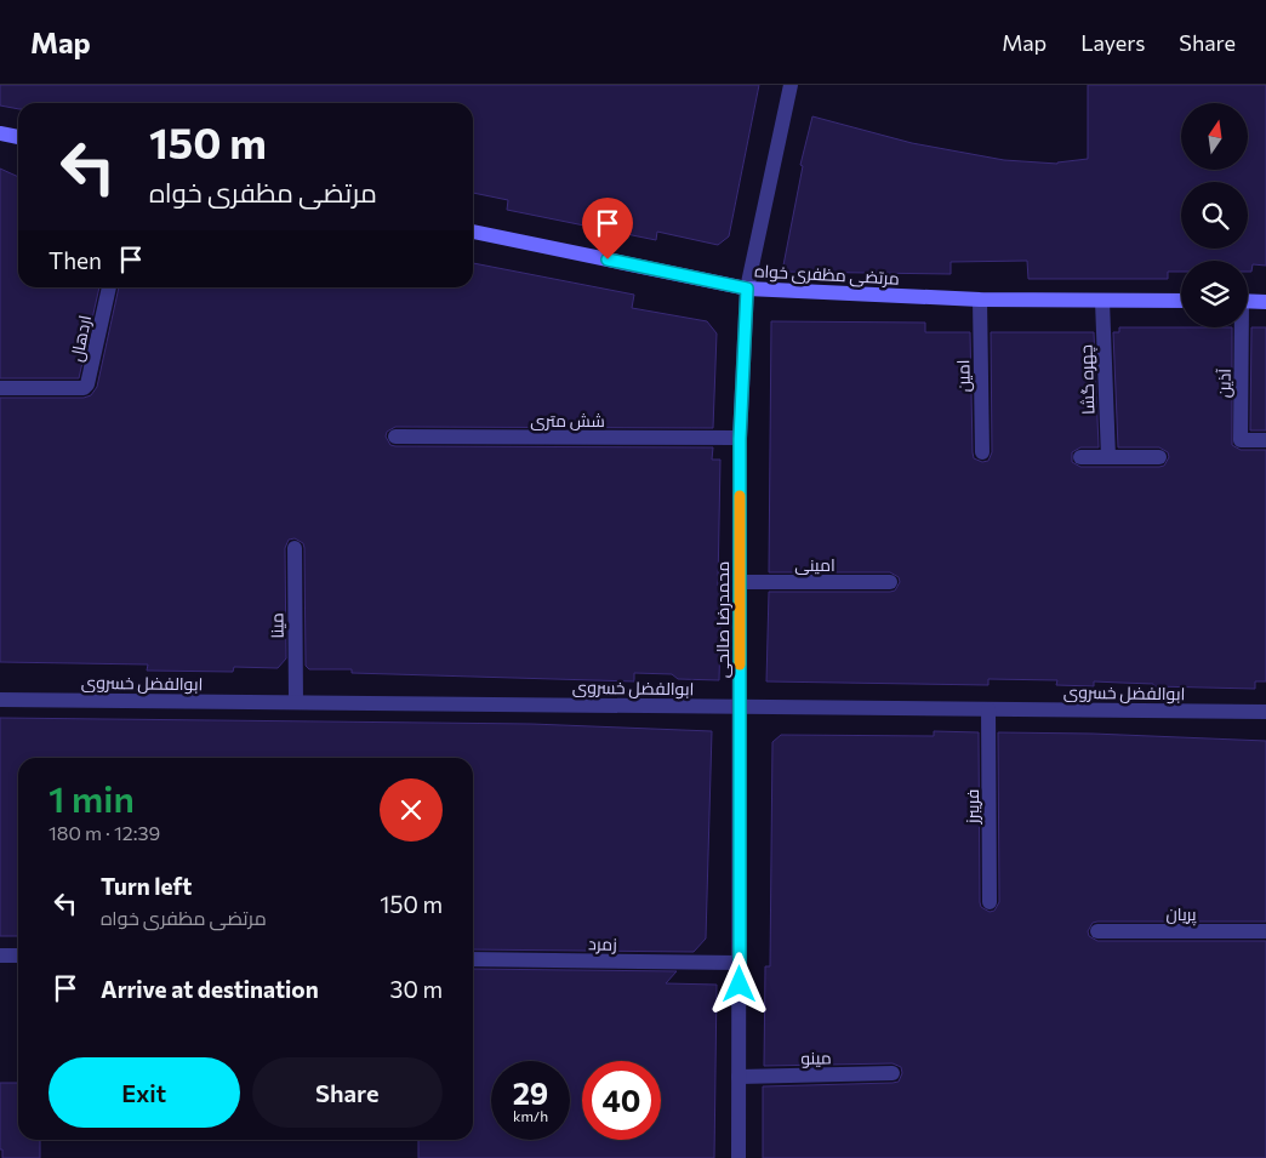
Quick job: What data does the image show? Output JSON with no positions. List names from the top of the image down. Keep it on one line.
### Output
{"streets":{"main road":["مرتضی مظفری خواه"],"street":["اردهال","امین","چهره گشا","آذین","شش متری","امینی","محمدرضا صالحی","مینا","ابوالفضل خسروی","فریبرز","پریان","زمرد","مینو"]},"crossings":[["مرتضی مظفری خواه","امین"],["مرتضی مظفری خواه","چهره گشا"],["مرتضی مظفری خواه","محمدرضا صالحی"],["شش متری","محمدرضا صالحی"],["امینی","محمدرضا صالحی"],["محمدرضا صالحی","ابوالفضل خسروی"],["محمدرضا صالحی","زمرد"],["محمدرضا صالحی","مینو"],["مینا","ابوالفضل خسروی"],["ابوالفضل خسروی","فریبرز"]],"north":"top","page":{"header":"Map","nav":["Map","Layers","Share"],"turn":["150 m","مرتضی مظفری خواه"],"then":"Then","heading":["1 min","180 m · 12:39"],"list":[{"name":"Turn left","note":"مرتضی مظفری خواه","value":"150 m"},{"name":"Arrive at destination","value":"30 m"}],"buttons":["Exit","Share"],"speed":"29 km/h","limit":"40"}}
